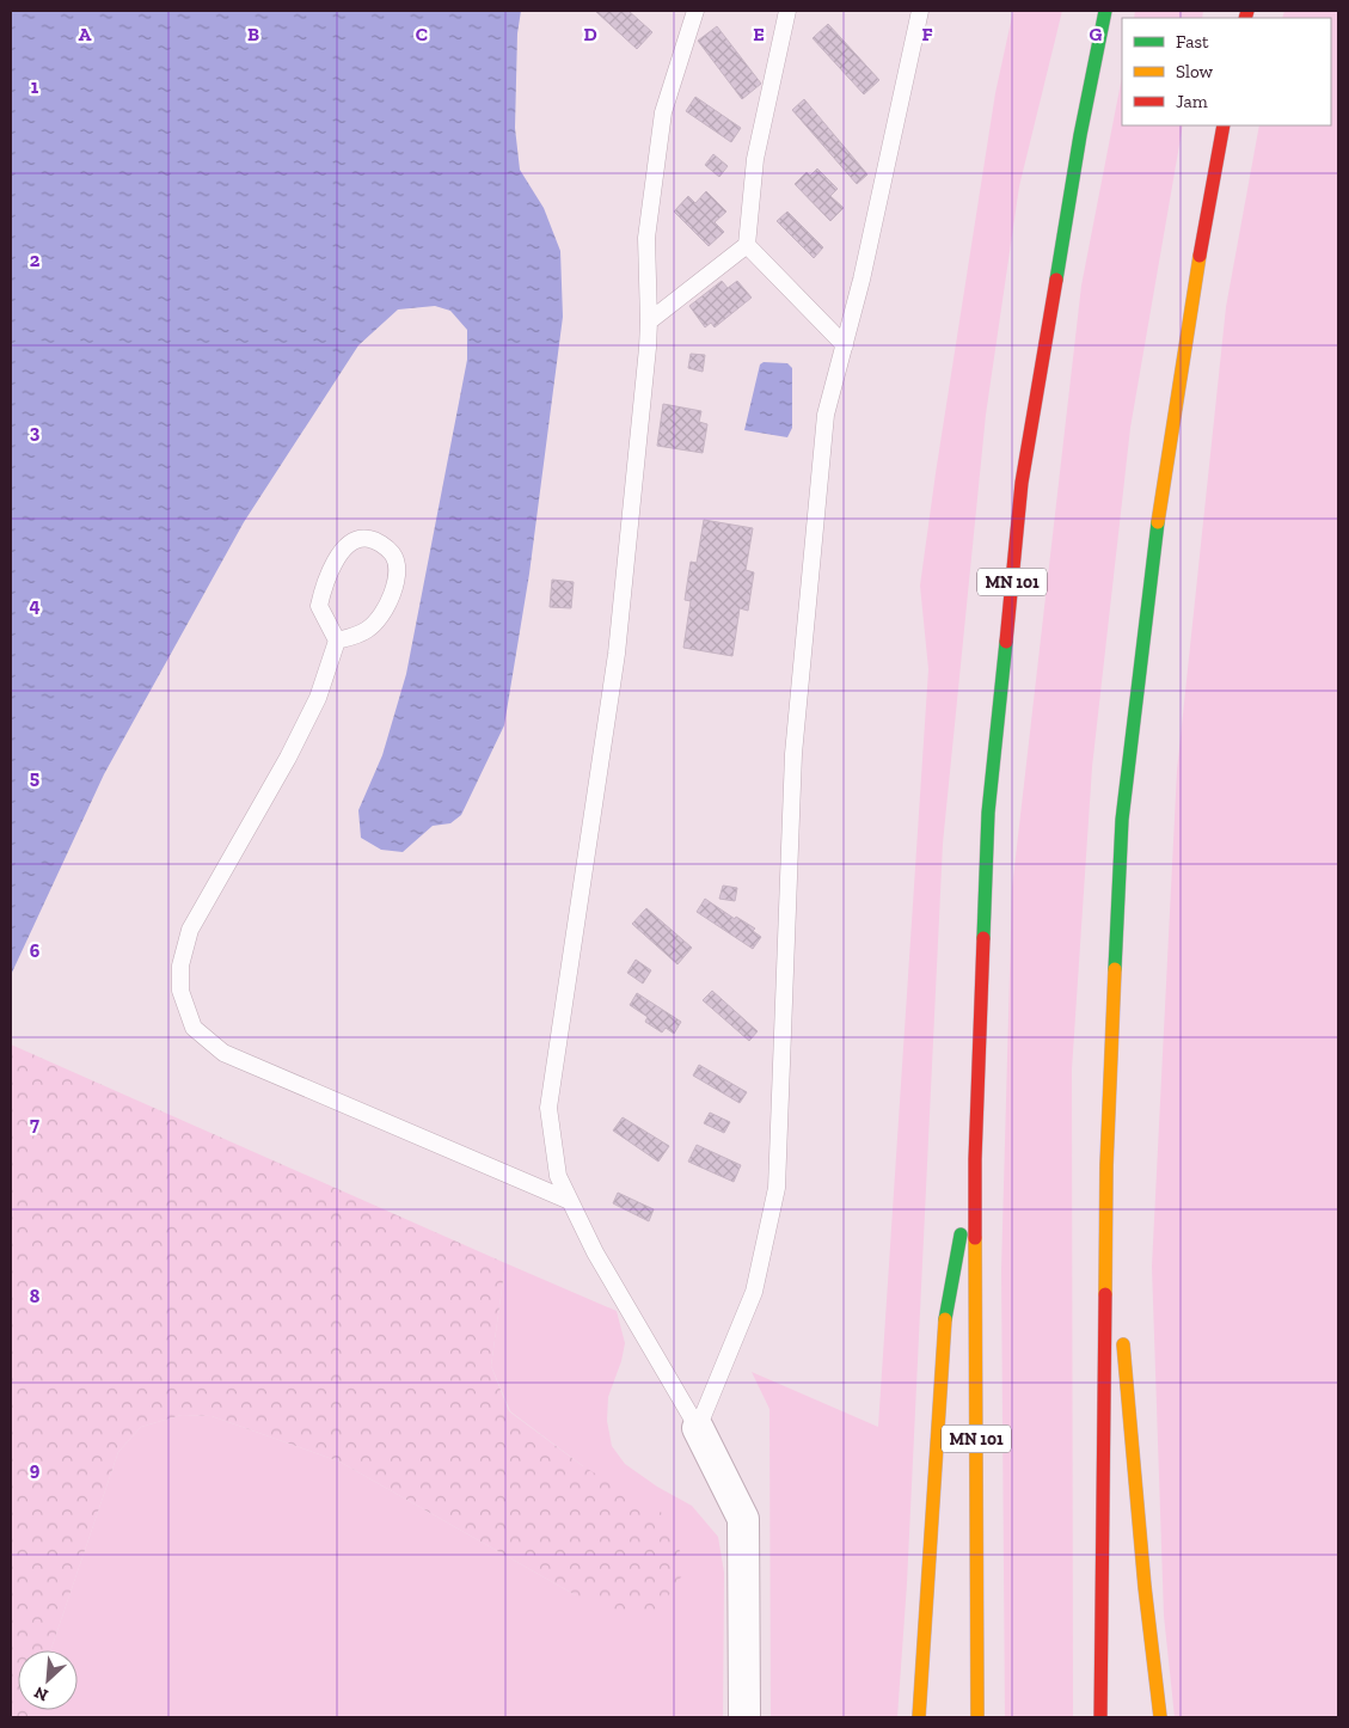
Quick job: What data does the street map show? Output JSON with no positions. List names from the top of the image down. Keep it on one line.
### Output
{"streets":{"highway":["MN 101"]},"legend":["Fast","Slow","Jam"],"north":"bottom left","grid":{"columns":["A","B","C","D","E","F","G"],"rows":["1","2","3","4","5","6","7","8","9"]}}
